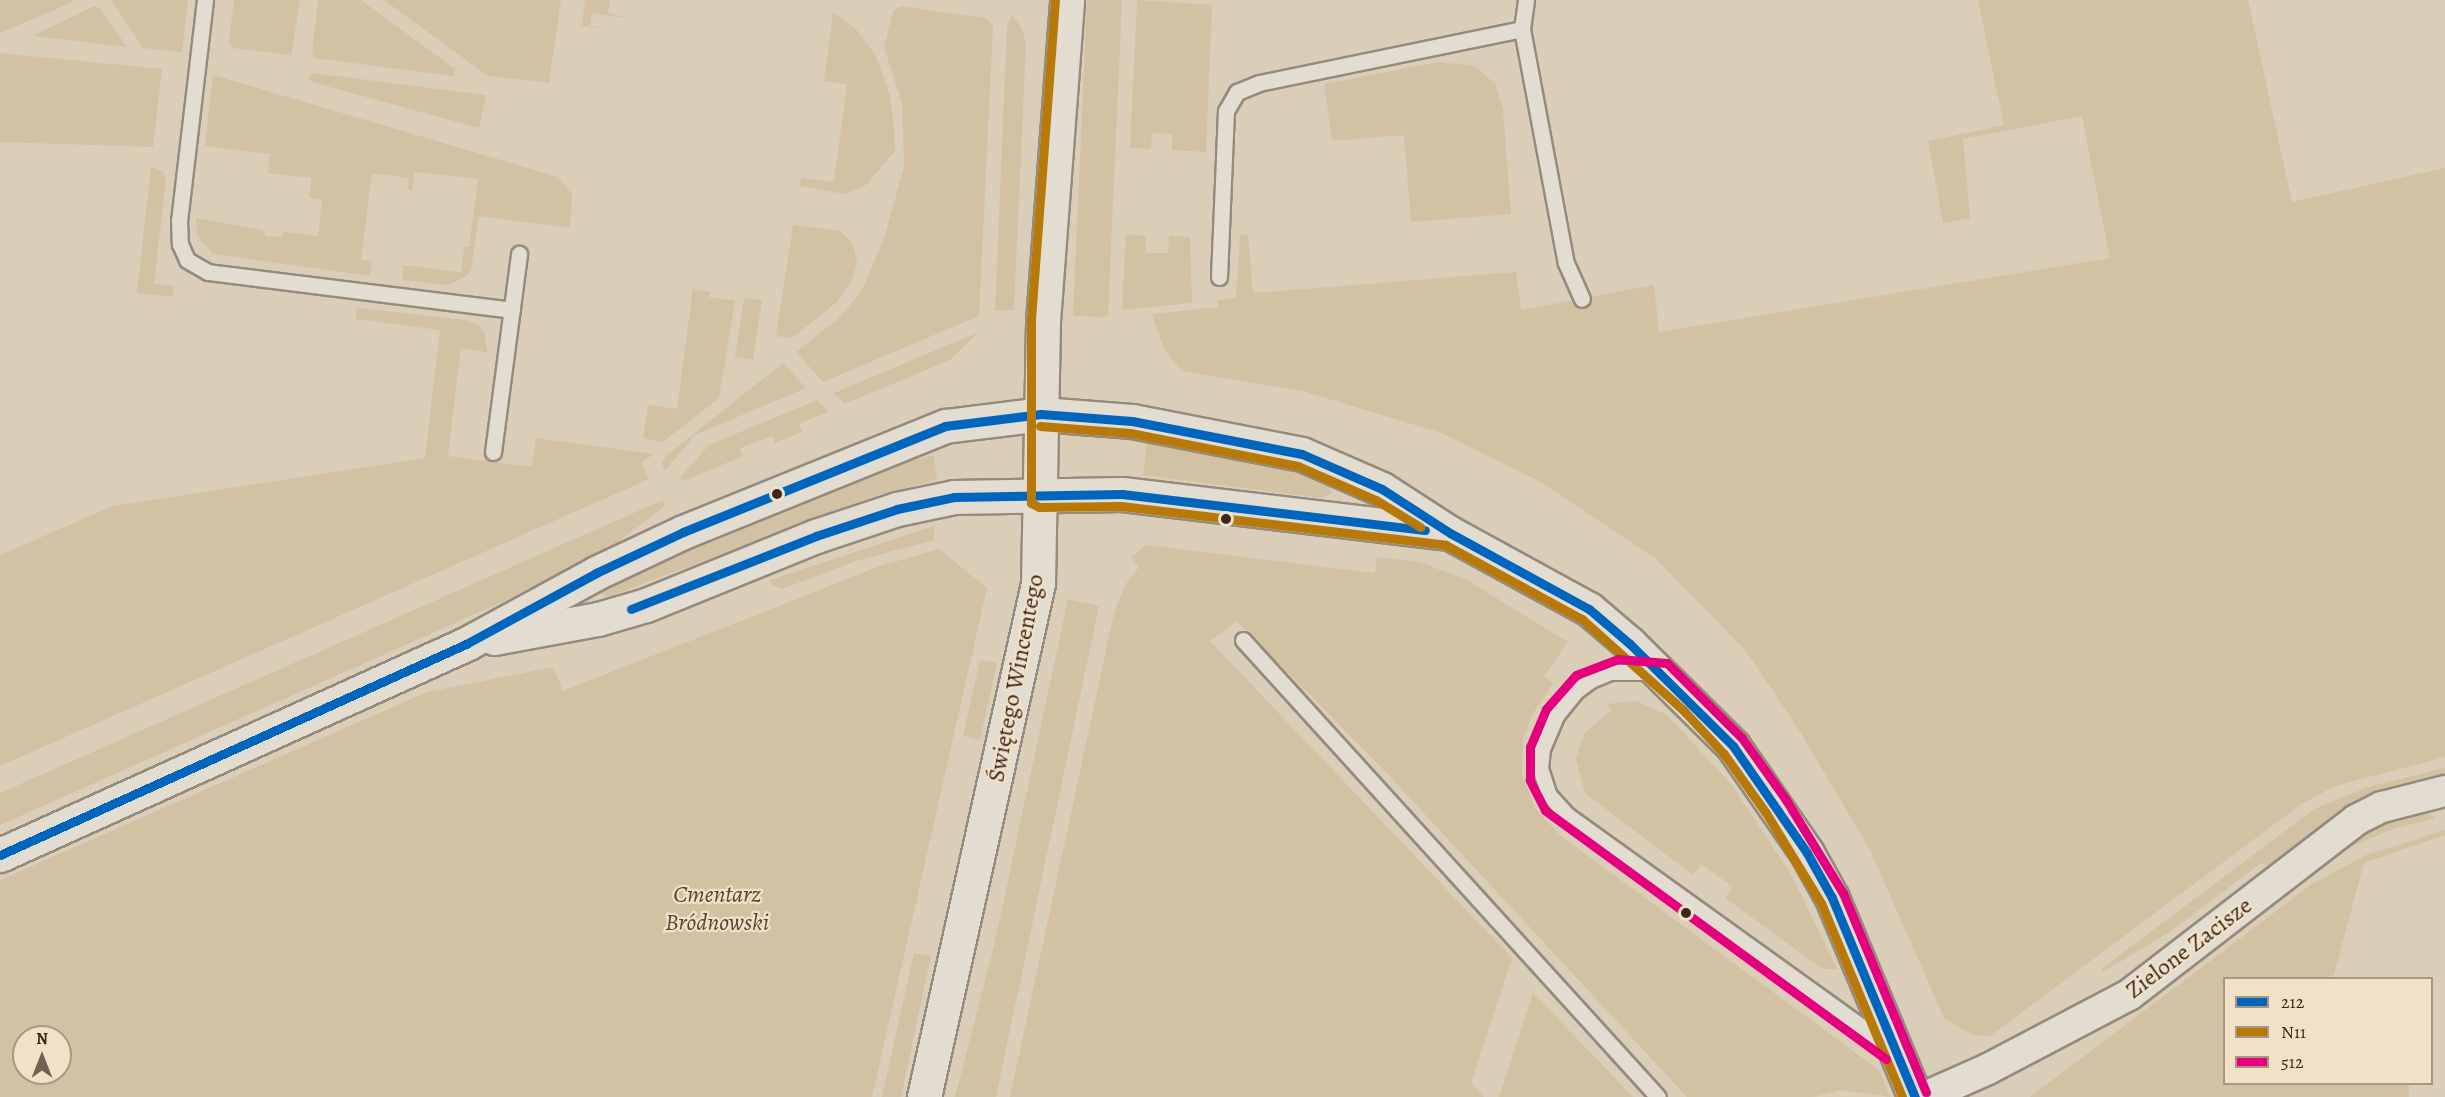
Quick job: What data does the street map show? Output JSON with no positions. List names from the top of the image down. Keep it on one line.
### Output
{"streets":{"street":["Świętego Wincentego","Zielone Zacisze"]},"parks":["Cmentarz Bródnowski"],"lines":["transit line N11","transit line 212","transit line 512"],"legend":["212","N11","512"],"north":"top"}
